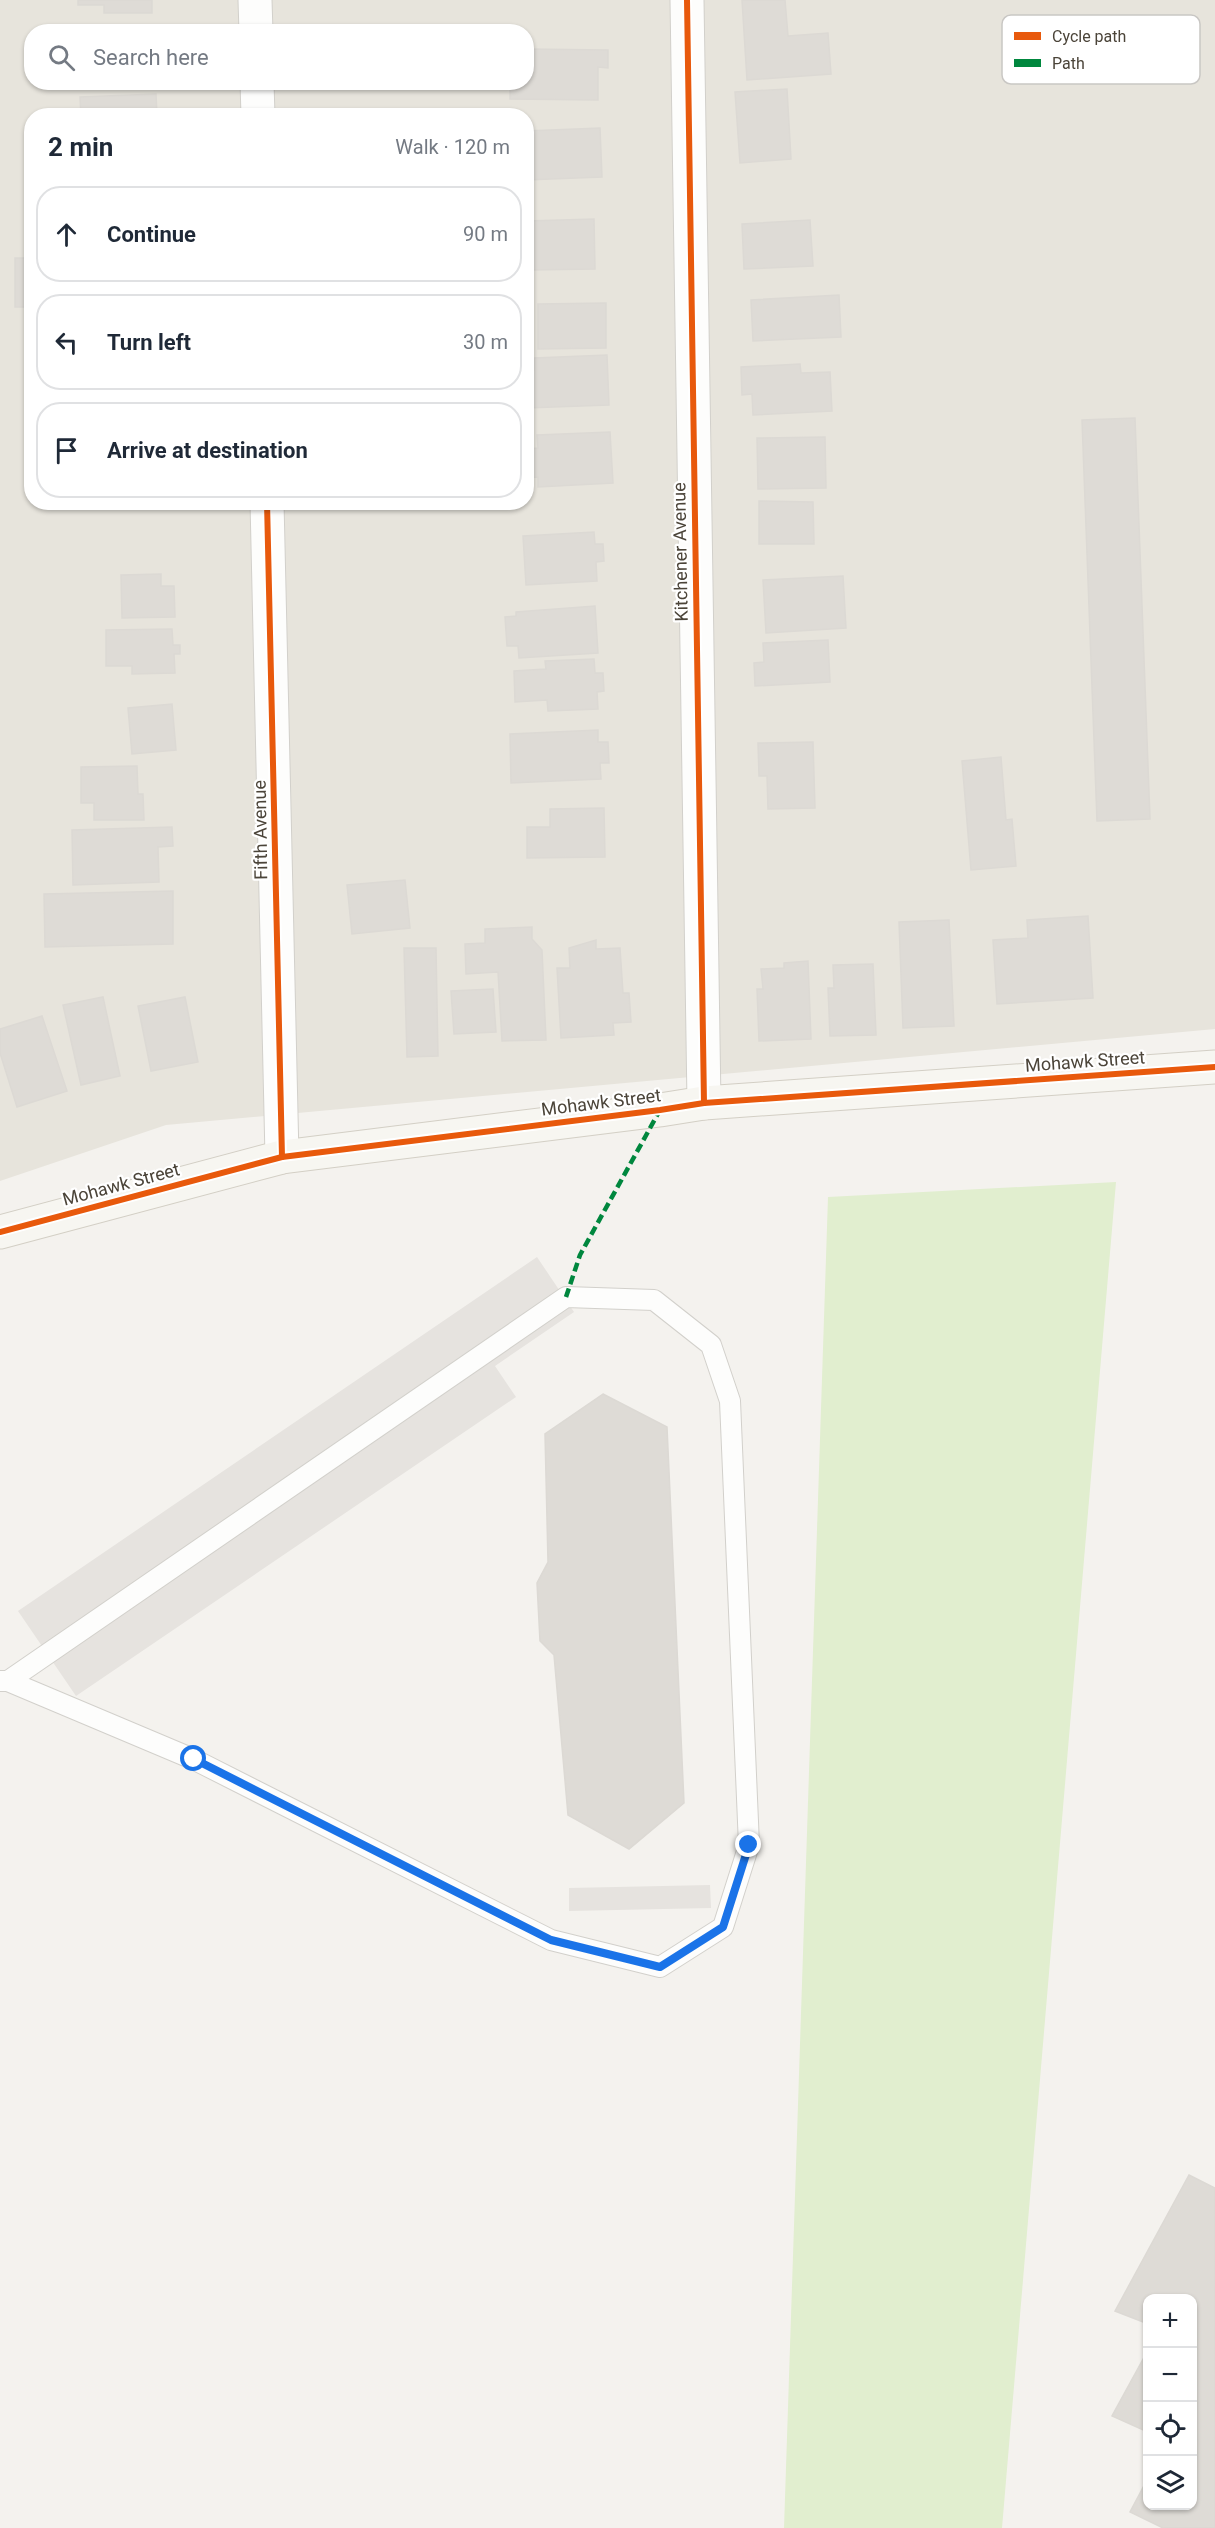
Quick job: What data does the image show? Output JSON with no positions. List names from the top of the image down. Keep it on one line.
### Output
{"streets":{"street":["Kitchener Avenue","Fifth Avenue","Mohawk Street"]},"crossings":[["Kitchener Avenue","Mohawk Street"],["Fifth Avenue","Mohawk Street"]],"legend":["Cycle path","Path"],"page":{"search":"Search here","heading":["2 min","Walk · 120 m"],"list":[["Continue","90 m"],["Turn left","30 m"],"Arrive at destination"],"map_buttons":["+","−"]}}
